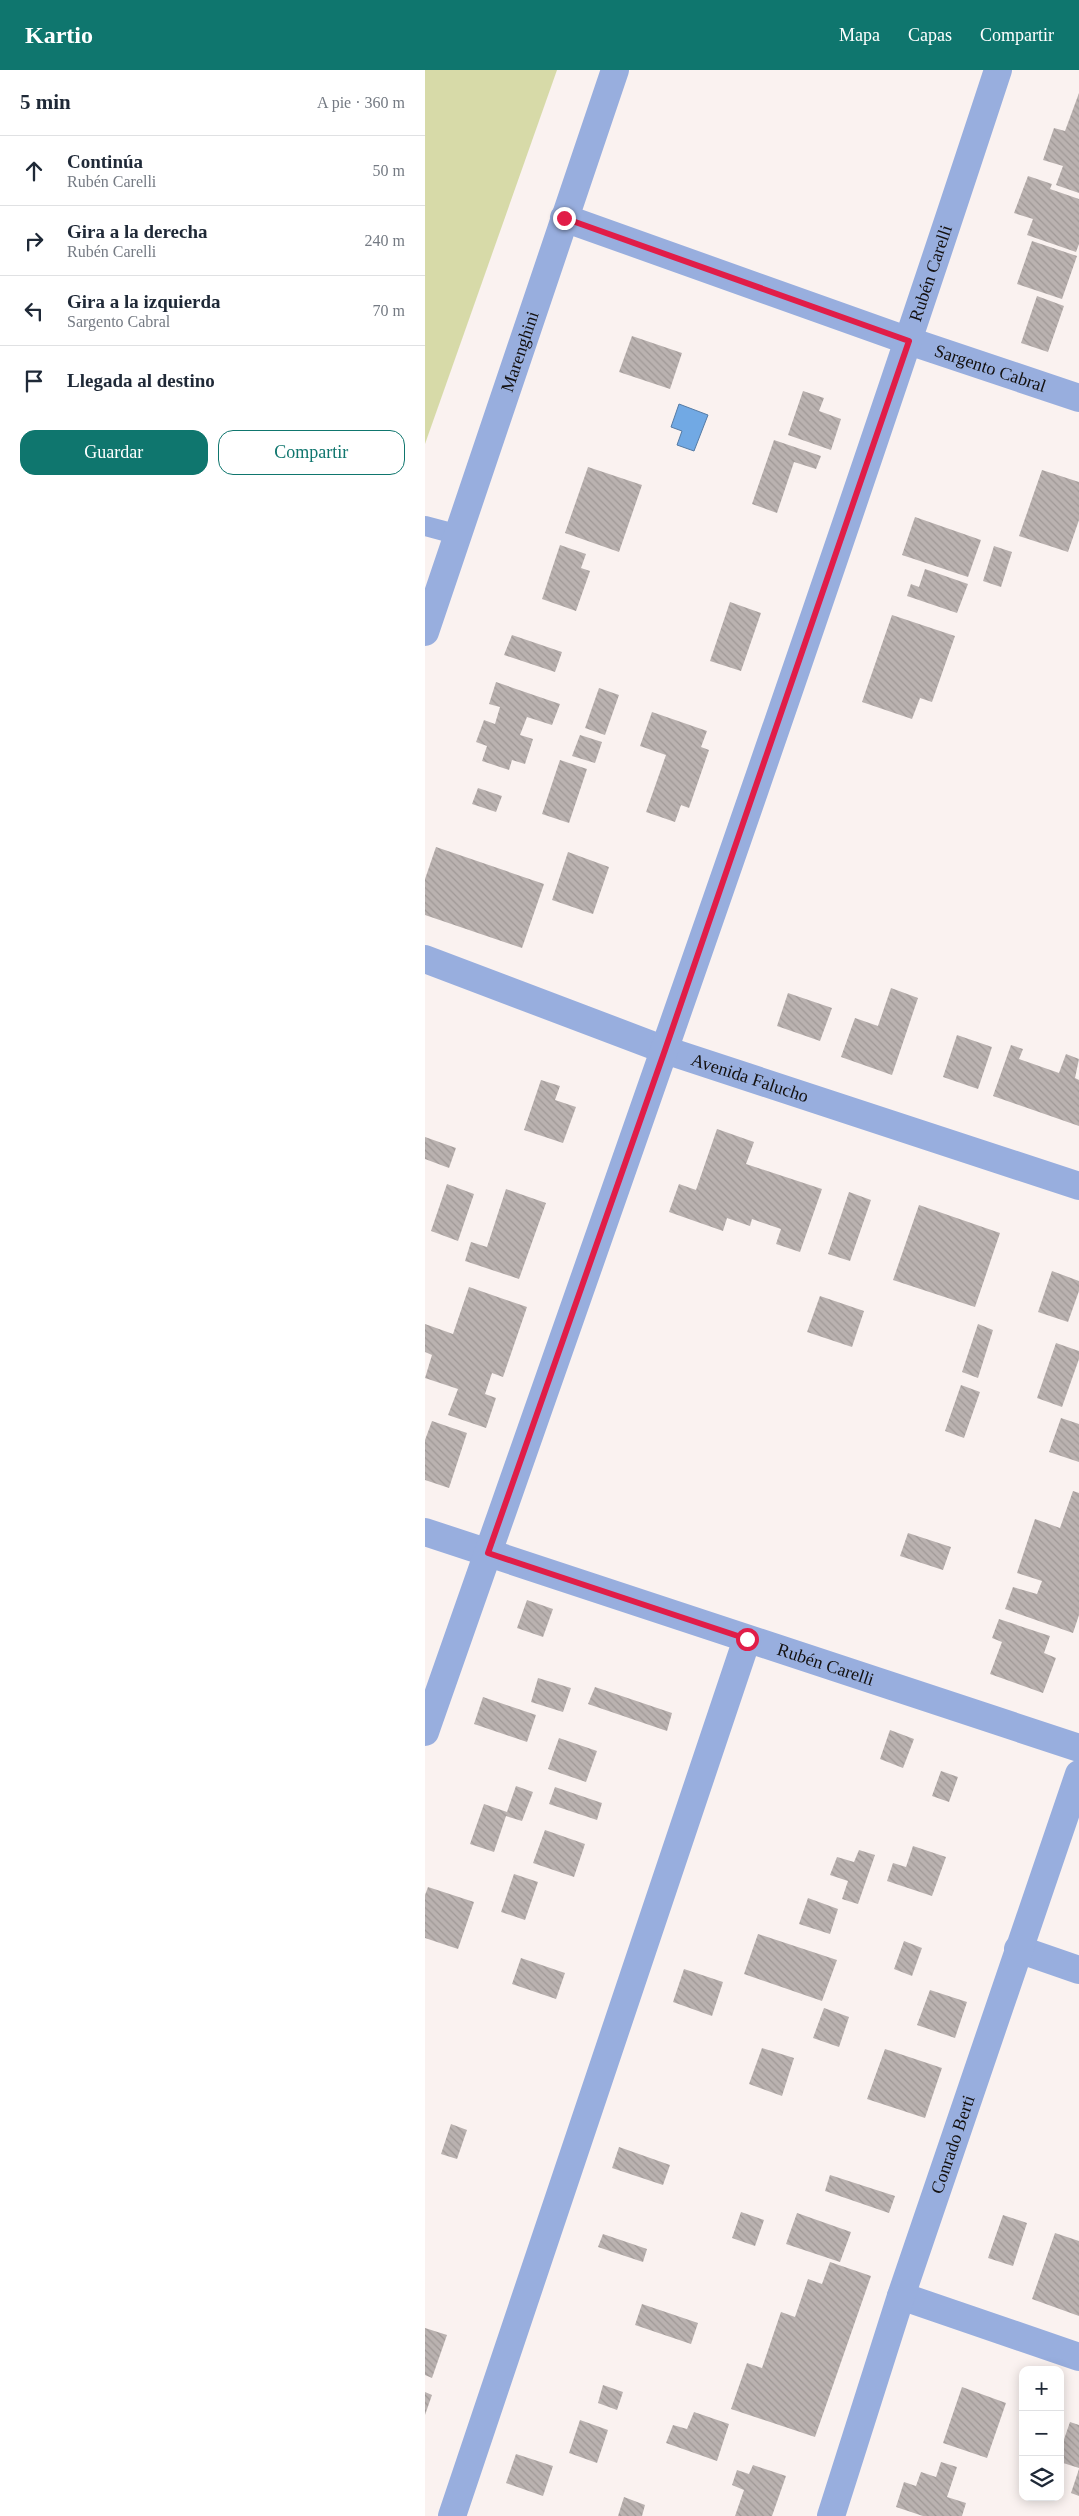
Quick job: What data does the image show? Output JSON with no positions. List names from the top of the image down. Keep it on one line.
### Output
{"streets":{"street":["Rubén Carelli","Marenghini","Sargento Cabral","Avenida Falucho","Conrado Berti"]},"crossings":[["Rubén Carelli","Sargento Cabral"],["Rubén Carelli","Avenida Falucho"],["Marenghini","Sargento Cabral"]],"page":{"header":"Kartio","nav":["Mapa","Capas","Compartir"],"heading":["5 min","A pie · 360 m"],"list":[["Continúa","Rubén Carelli","50 m"],["Gira a la derecha","Rubén Carelli","240 m"],["Gira a la izquierda","Sargento Cabral","70 m"],"Llegada al destino"],"buttons":["Guardar","Compartir"],"map_buttons":["+","−"]}}
